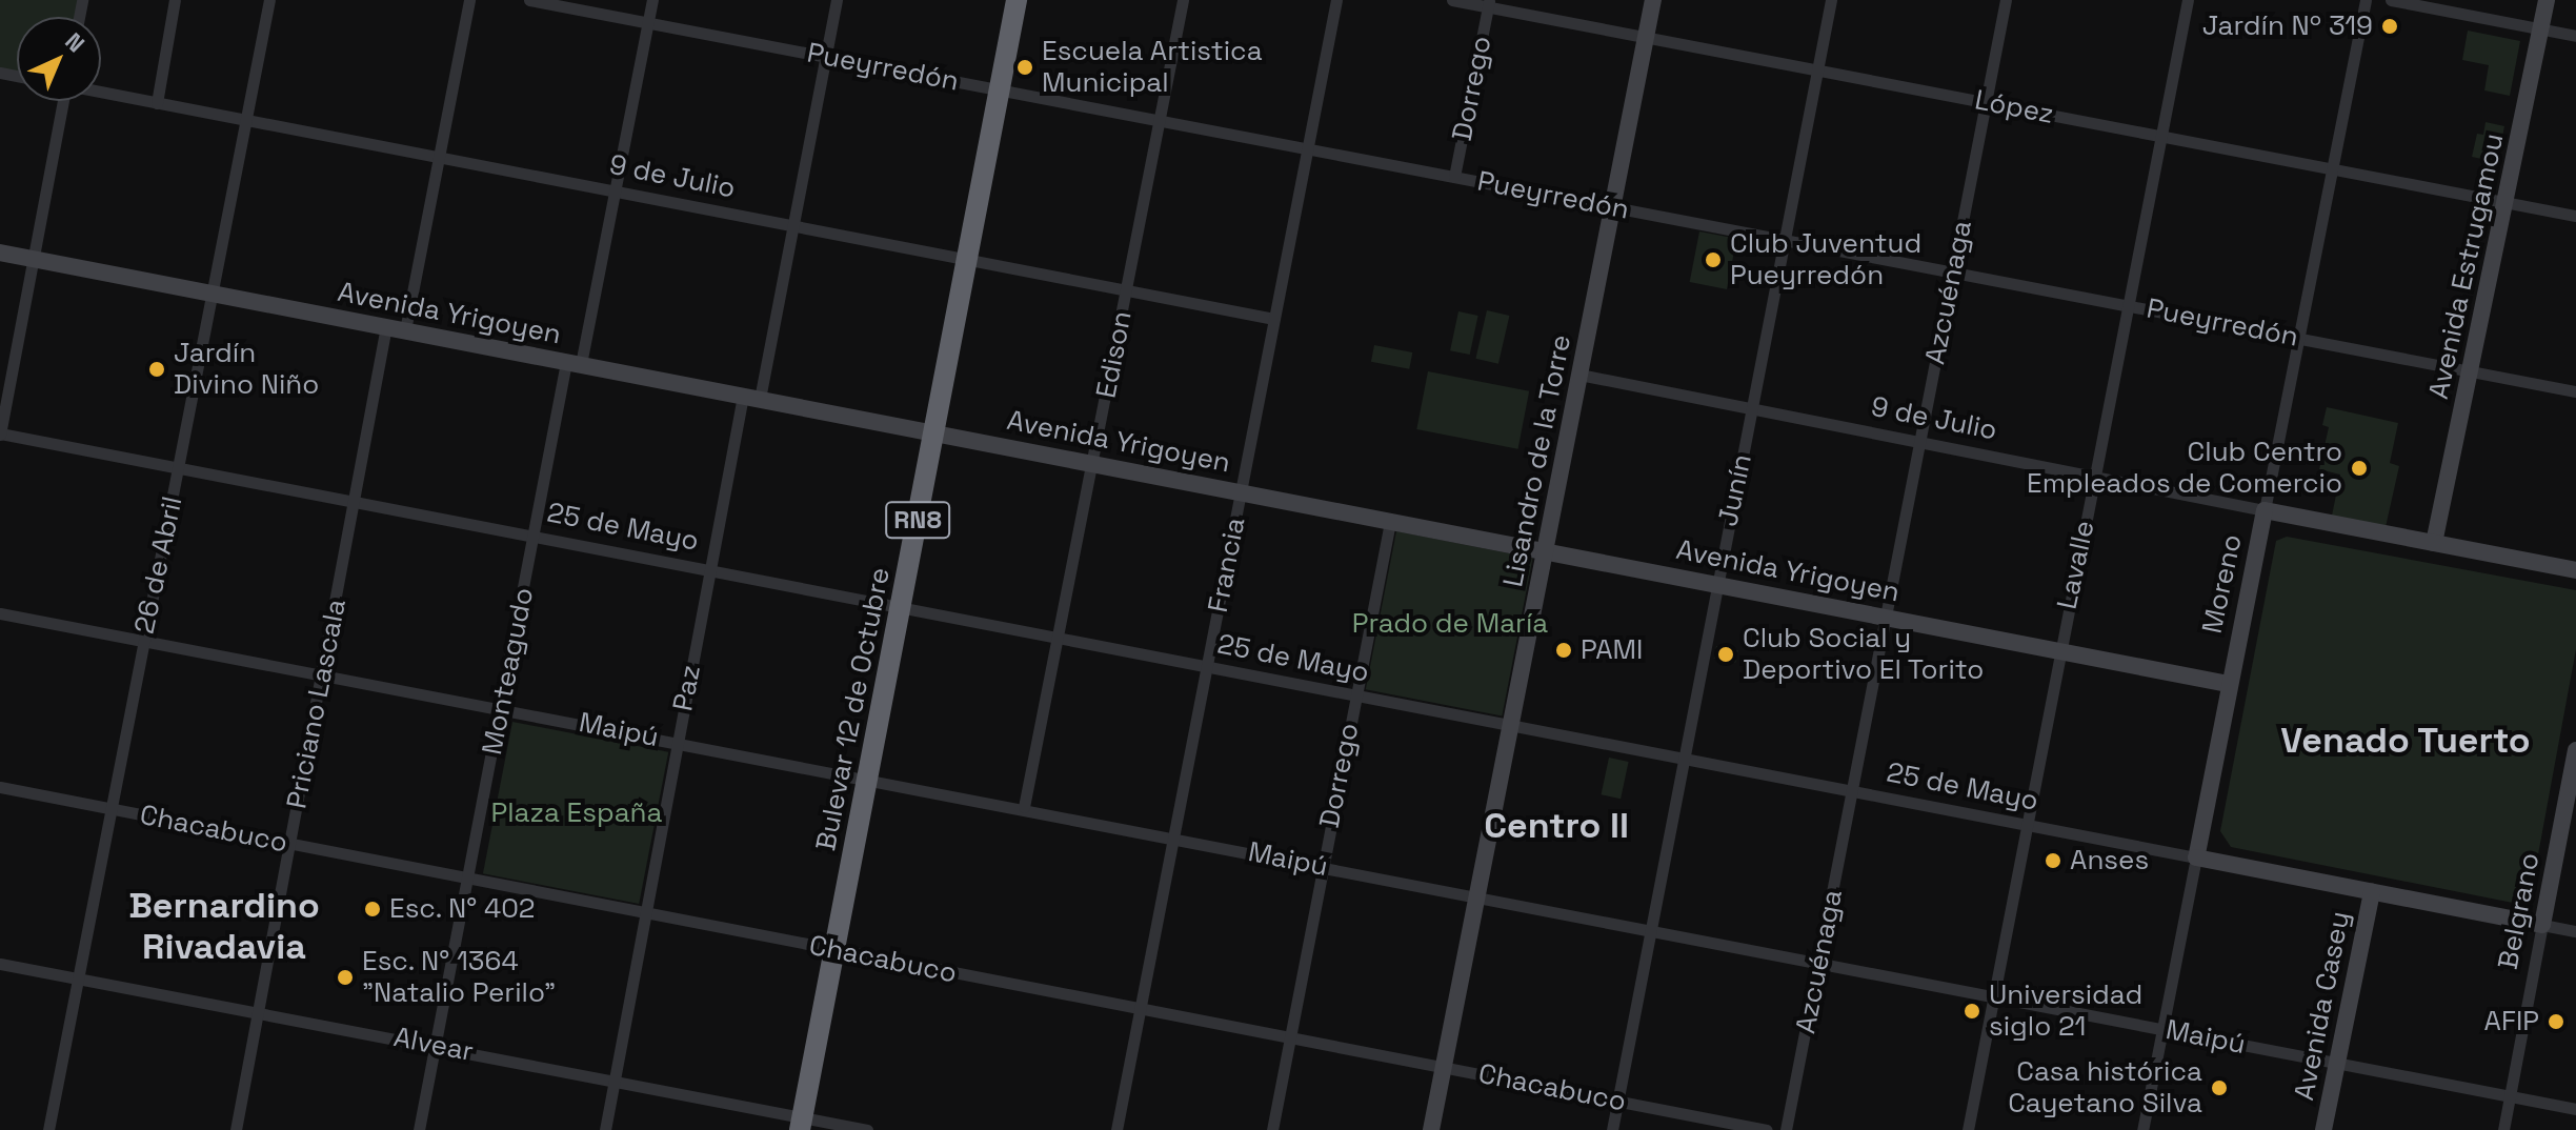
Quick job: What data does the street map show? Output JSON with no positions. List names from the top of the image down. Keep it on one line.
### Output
{"streets":{"highway":["RN8","Bulevar 12 de Octubre"],"main road":["9 de Julio","Avenida Estrugamou","Avenida Yrigoyen","Lisandro de la Torre","25 de Mayo","Moreno","Belgrano","Avenida Casey"],"street":["Pueyrredón","Dorrego","López","Azcuénaga","Edison","Junín","26 de Abril","Francia","Lavalle","Monteagudo","Paz","Priciano Lascala","Maipú","Chacabuco","Alvear"]},"crossings":[["Pueyrredón","Dorrego"],["Pueyrredón","Avenida Estrugamou"],["Pueyrredón","Azcuénaga"],["Pueyrredón","Edison"],["Pueyrredón","Lisandro de la Torre"],["Pueyrredón","Junín"],["Pueyrredón","Francia"],["Pueyrredón","Lavalle"],["Pueyrredón","Moreno"],["Pueyrredón","Monteagudo"],["Pueyrredón","Paz"],["Pueyrredón","Bulevar 12 de Octubre"],["Dorrego","López"],["Dorrego","Avenida Yrigoyen"],["Dorrego","25 de Mayo"],["Dorrego","Maipú"],["Dorrego","Chacabuco"],["López","Avenida Estrugamou"],["López","Azcuénaga"],["López","Lisandro de la Torre"],["López","Junín"],["López","Lavalle"],["López","Moreno"],["9 de Julio","Avenida Estrugamou"],["9 de Julio","Azcuénaga"],["9 de Julio","Edison"],["9 de Julio","Lisandro de la Torre"],["9 de Julio","Junín"],["9 de Julio","26 de Abril"],["9 de Julio","Francia"],["9 de Julio","Lavalle"],["9 de Julio","Moreno"],["9 de Julio","Monteagudo"],["9 de Julio","Paz"],["9 de Julio","Bulevar 12 de Octubre"],["Azcuénaga","Avenida Yrigoyen"],["Azcuénaga","25 de Mayo"],["Azcuénaga","Maipú"],["Avenida Yrigoyen","Edison"],["Avenida Yrigoyen","Lisandro de la Torre"],["Avenida Yrigoyen","Junín"],["Avenida Yrigoyen","26 de Abril"],["Avenida Yrigoyen","Francia"],["Avenida Yrigoyen","Lavalle"],["Avenida Yrigoyen","Moreno"],["Avenida Yrigoyen","Monteagudo"],["Avenida Yrigoyen","Paz"],["Avenida Yrigoyen","Priciano Lascala"],["Avenida Yrigoyen","Bulevar 12 de Octubre"],["Edison","25 de Mayo"],["Edison","Maipú"],["Lisandro de la Torre","25 de Mayo"],["Lisandro de la Torre","Maipú"],["Lisandro de la Torre","Chacabuco"],["Junín","25 de Mayo"],["Junín","Maipú"],["Junín","Chacabuco"],["25 de Mayo","26 de Abril"],["25 de Mayo","Francia"],["25 de Mayo","Lavalle"],["25 de Mayo","Moreno"],["25 de Mayo","Monteagudo"],["25 de Mayo","Paz"],["25 de Mayo","Priciano Lascala"],["25 de Mayo","Bulevar 12 de Octubre"],["25 de Mayo","Belgrano"],["25 de Mayo","Avenida Casey"],["26 de Abril","Maipú"],["26 de Abril","Chacabuco"],["26 de Abril","Alvear"],["Francia","Maipú"],["Francia","Chacabuco"],["Lavalle","Maipú"],["Moreno","Maipú"],["Monteagudo","Maipú"],["Monteagudo","Chacabuco"],["Monteagudo","Alvear"],["Paz","Maipú"],["Paz","Chacabuco"],["Paz","Alvear"],["Priciano Lascala","Maipú"],["Priciano Lascala","Chacabuco"],["Priciano Lascala","Alvear"],["Bulevar 12 de Octubre","Maipú"],["Bulevar 12 de Octubre","Chacabuco"],["Bulevar 12 de Octubre","Alvear"],["Maipú","Belgrano"],["Maipú","Avenida Casey"]],"districts":["Venado Tuerto","Centro II","Bernardino Rivadavia"],"parks":["Prado de María","Plaza España"],"places":["Jardín Nº 319","Escuela Artistica Municipal","Club Juventud Pueyrredón","Jardín Divino Niño","Club Centro Empleados de Comercio","PAMI","Club Social y Deportivo El Torito","Anses","Esc. N° 402","Esc. N° 1364 \"Natalio Perilo\"","Universidad siglo 21","AFIP","Casa histórica Cayetano Silva"],"north":"top right"}
